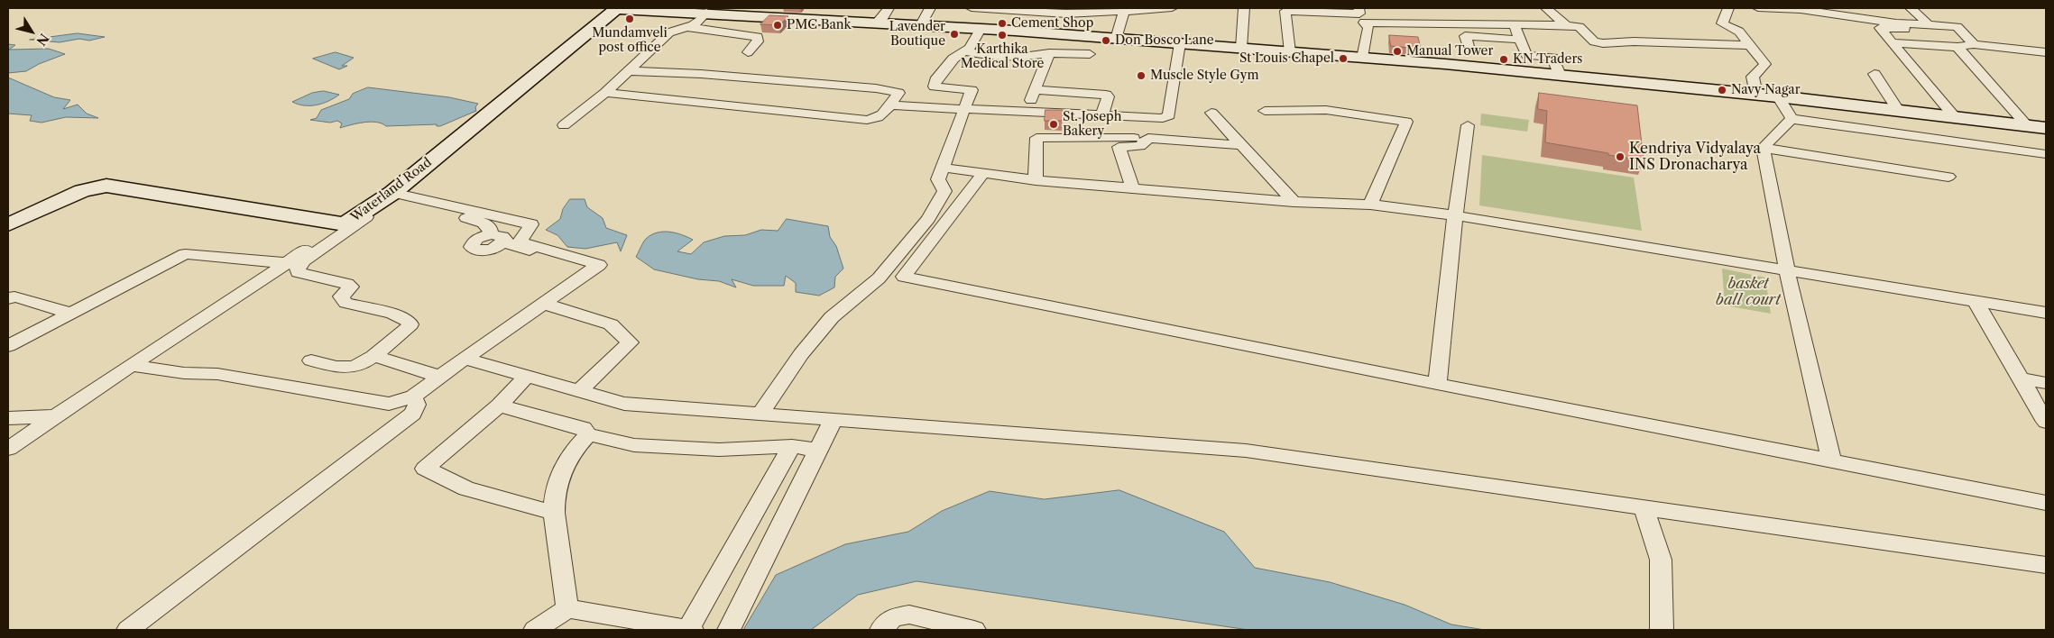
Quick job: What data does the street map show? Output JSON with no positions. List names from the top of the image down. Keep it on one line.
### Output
{"streets":{"main road":["Waterland Road"]},"parks":["basket ball court"],"places":["Mundamveli post office","Cement Shop","PMC Bank","Lavender Boutique","Karthika Medical Store","Don Bosco Lane","Manual Tower","St Louis Chapel","KN Traders","Muscle Style Gym","Navy Nagar","St. Joseph Bakery","Kendriya Vidyalaya INS Dronacharya"],"north":"bottom right"}
